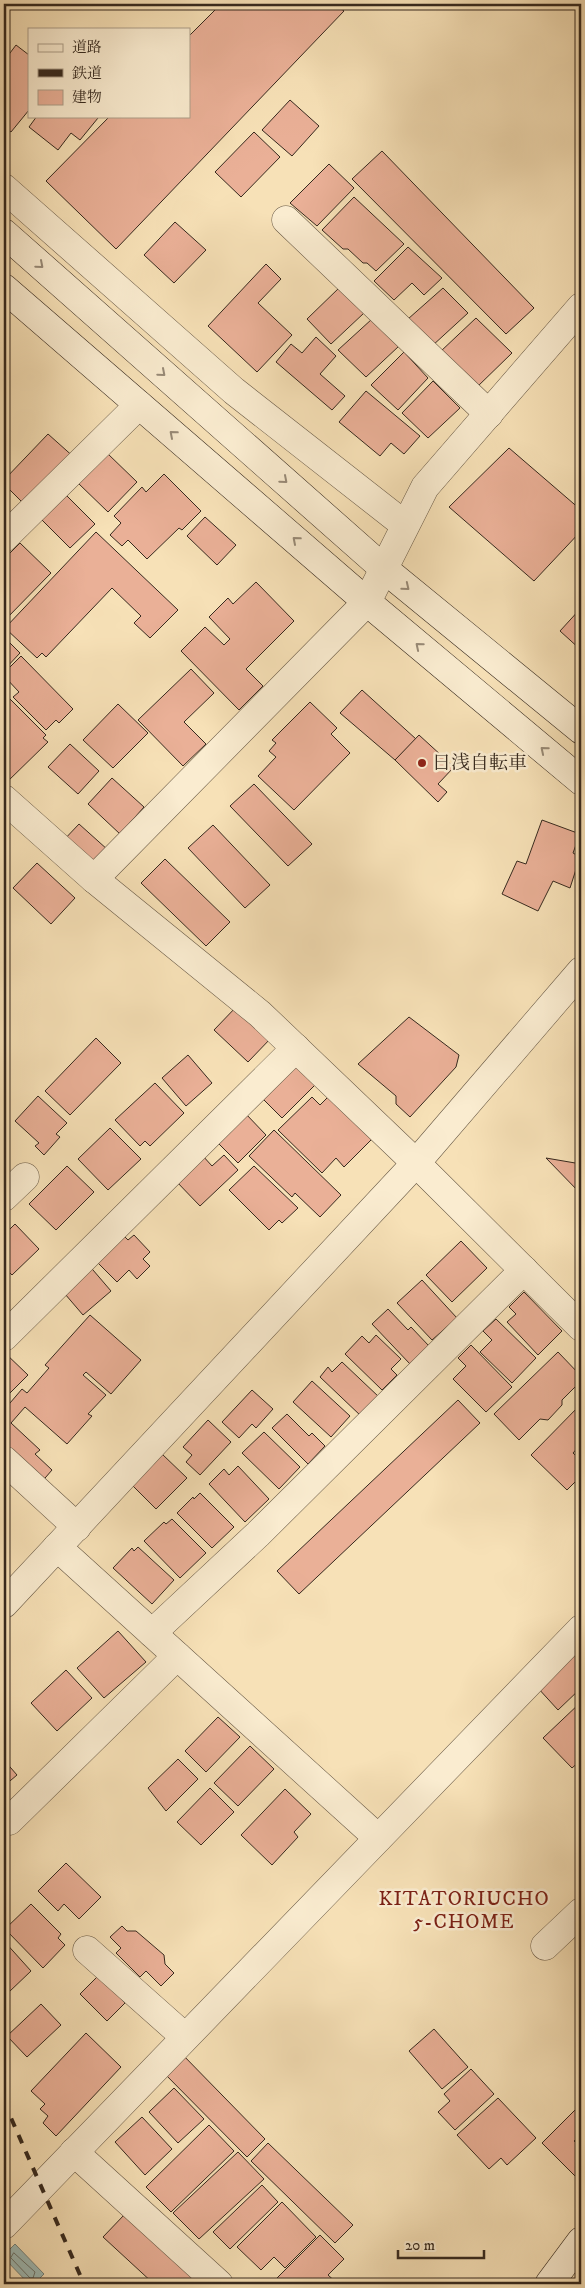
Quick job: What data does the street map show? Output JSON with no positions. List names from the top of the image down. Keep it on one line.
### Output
{"districts":["KITATORIUCHO 5-CHOME"],"places":["日浅自転車"],"legend":["道路","鉄道","建物"],"scale_bar":"20 m"}
